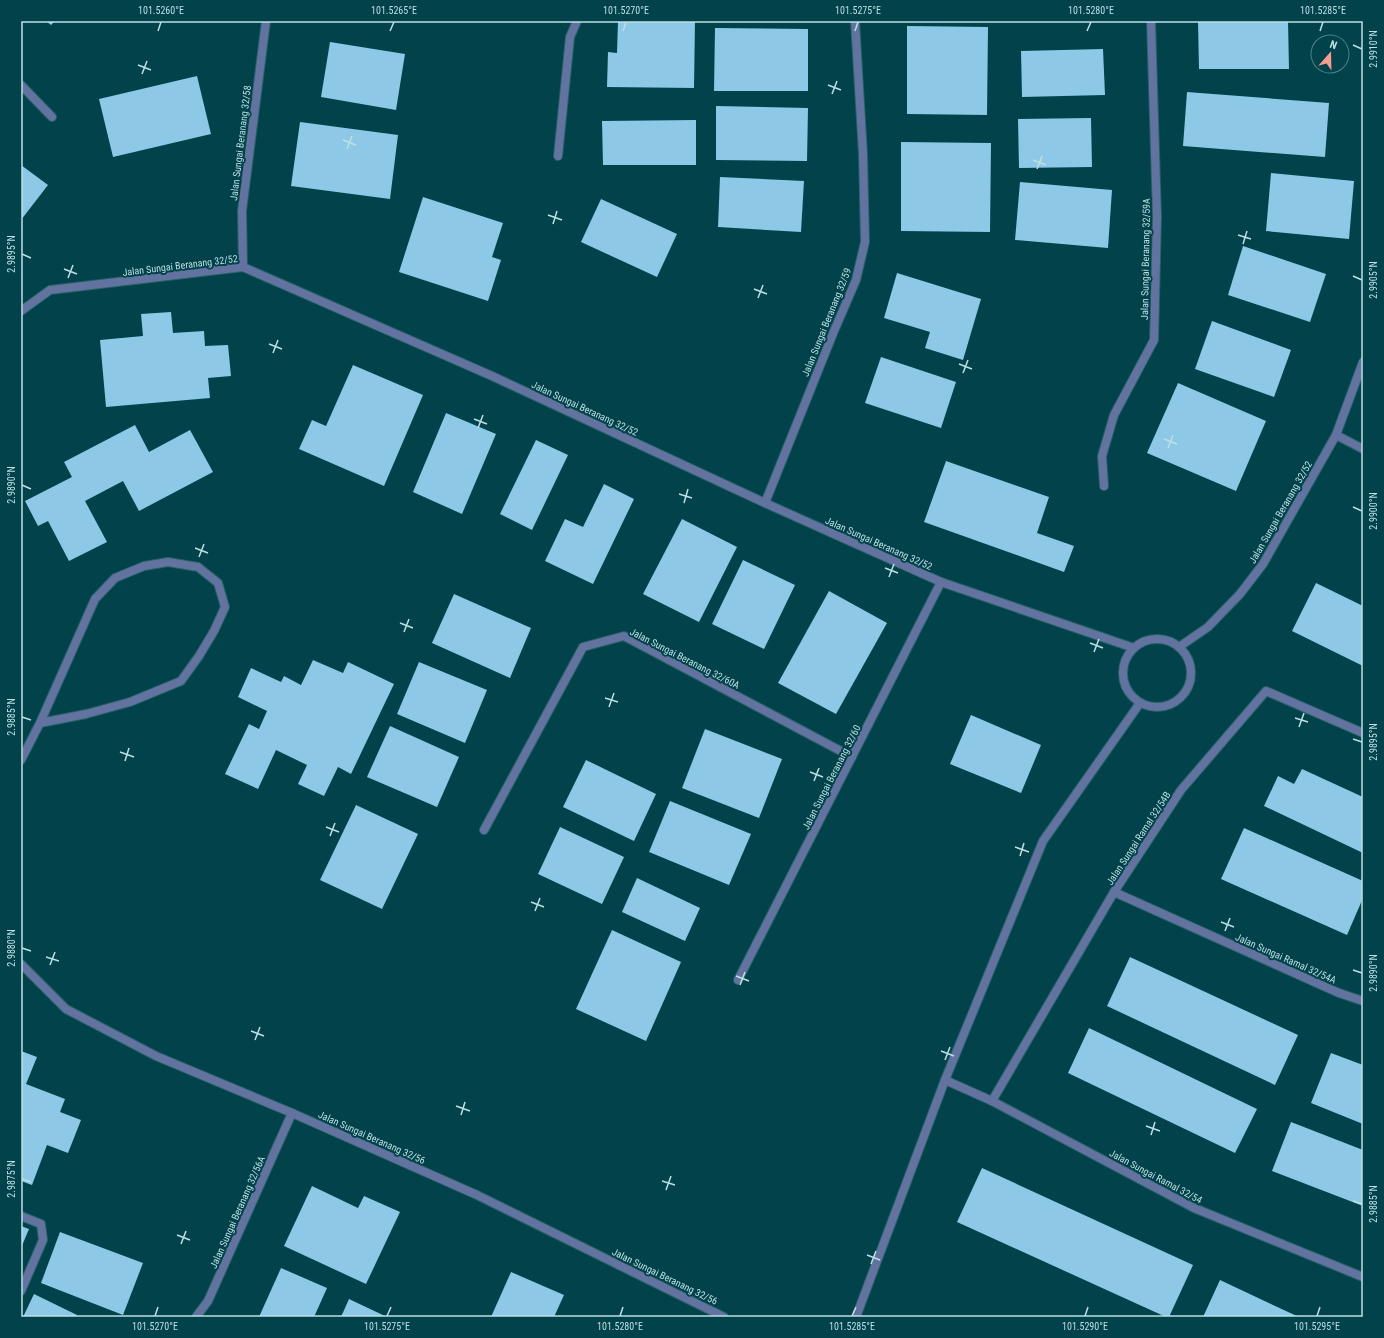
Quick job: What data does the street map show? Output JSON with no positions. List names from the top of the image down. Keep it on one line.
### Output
{"streets":{"street":["Jalan Sungai Beranang 32/58","Jalan Sungai Beranang 32/59A","Jalan Sungai Beranang 32/52","Jalan Sungai Beranang 32/59","Jalan Sungai Beranang 32/60A","Jalan Sungai Beranang 32/60","Jalan Sungai Ramal 32/54B","Jalan Sungai Ramal 32/54A","Jalan Sungai Beranang 32/56","Jalan Sungai Ramal 32/54","Jalan Sungai Beranang 32/56A"]},"crossings":[["Jalan Sungai Beranang 32/58","Jalan Sungai Beranang 32/52"],["Jalan Sungai Beranang 32/52","Jalan Sungai Beranang 32/59"],["Jalan Sungai Beranang 32/52","Jalan Sungai Beranang 32/60"],["Jalan Sungai Beranang 32/60A","Jalan Sungai Beranang 32/60"],["Jalan Sungai Ramal 32/54B","Jalan Sungai Ramal 32/54A"],["Jalan Sungai Ramal 32/54B","Jalan Sungai Ramal 32/54"],["Jalan Sungai Beranang 32/56","Jalan Sungai Beranang 32/56A"]],"north":"top","coordinates":["101.5260°E","101.5265°E","101.5270°E","101.5275°E","101.5280°E","101.5285°E","2.9910°N","2.9895°N","2.9905°N","2.9890°N","2.9900°N","2.9885°N","2.9880°N","2.9875°N","101.5290°E","101.5295°E"]}
